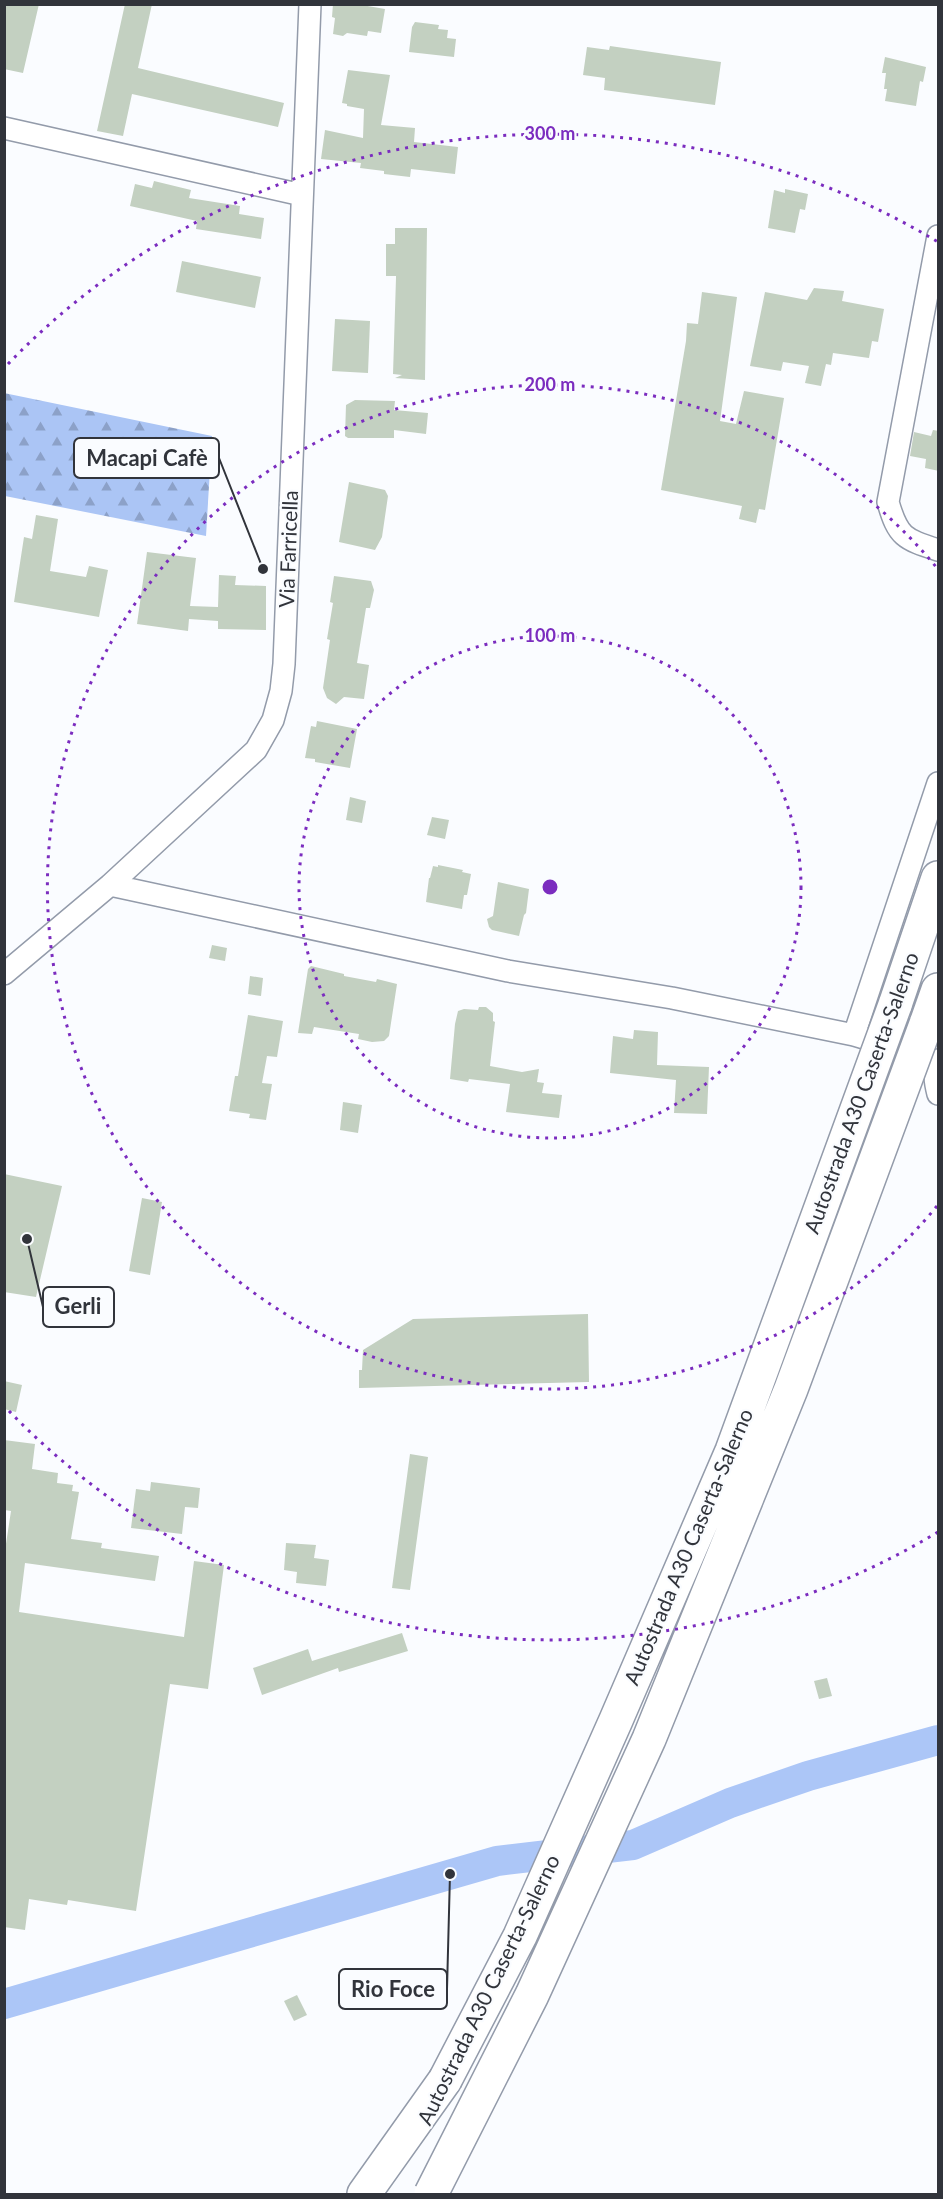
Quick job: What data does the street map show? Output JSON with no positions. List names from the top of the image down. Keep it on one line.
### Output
{"streets":{"highway":["Autostrada A30 Caserta-Salerno"],"street":["Via Farricella"]},"places":["Macapi Cafè","Gerli","Rio Foce"],"rings":["300 m","200 m","100 m"]}
